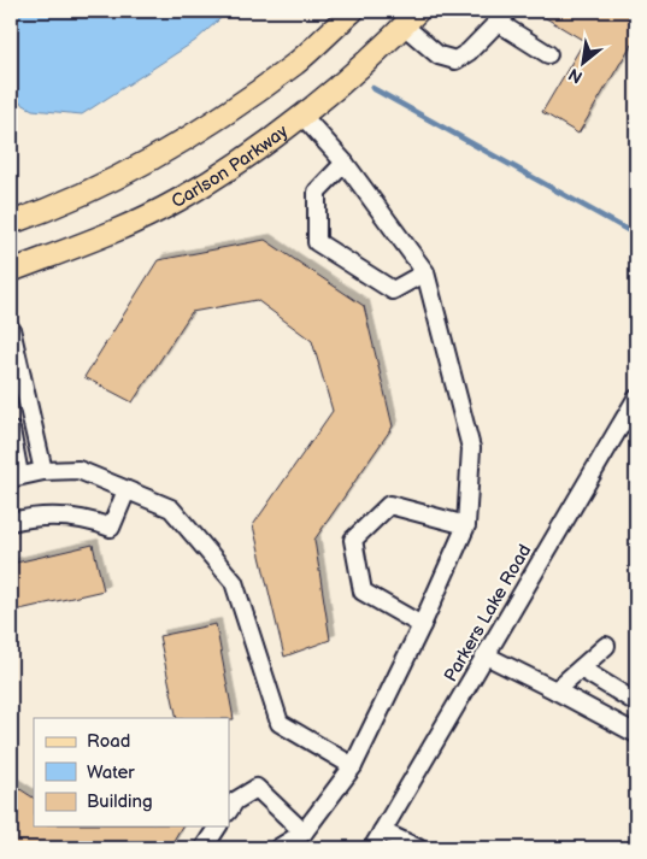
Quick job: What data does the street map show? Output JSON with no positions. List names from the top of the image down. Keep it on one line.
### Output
{"streets":{"main road":["Carlson Parkway"],"street":["Parkers Lake Road"]},"legend":["Road","Water","Building"],"north":"bottom left"}
